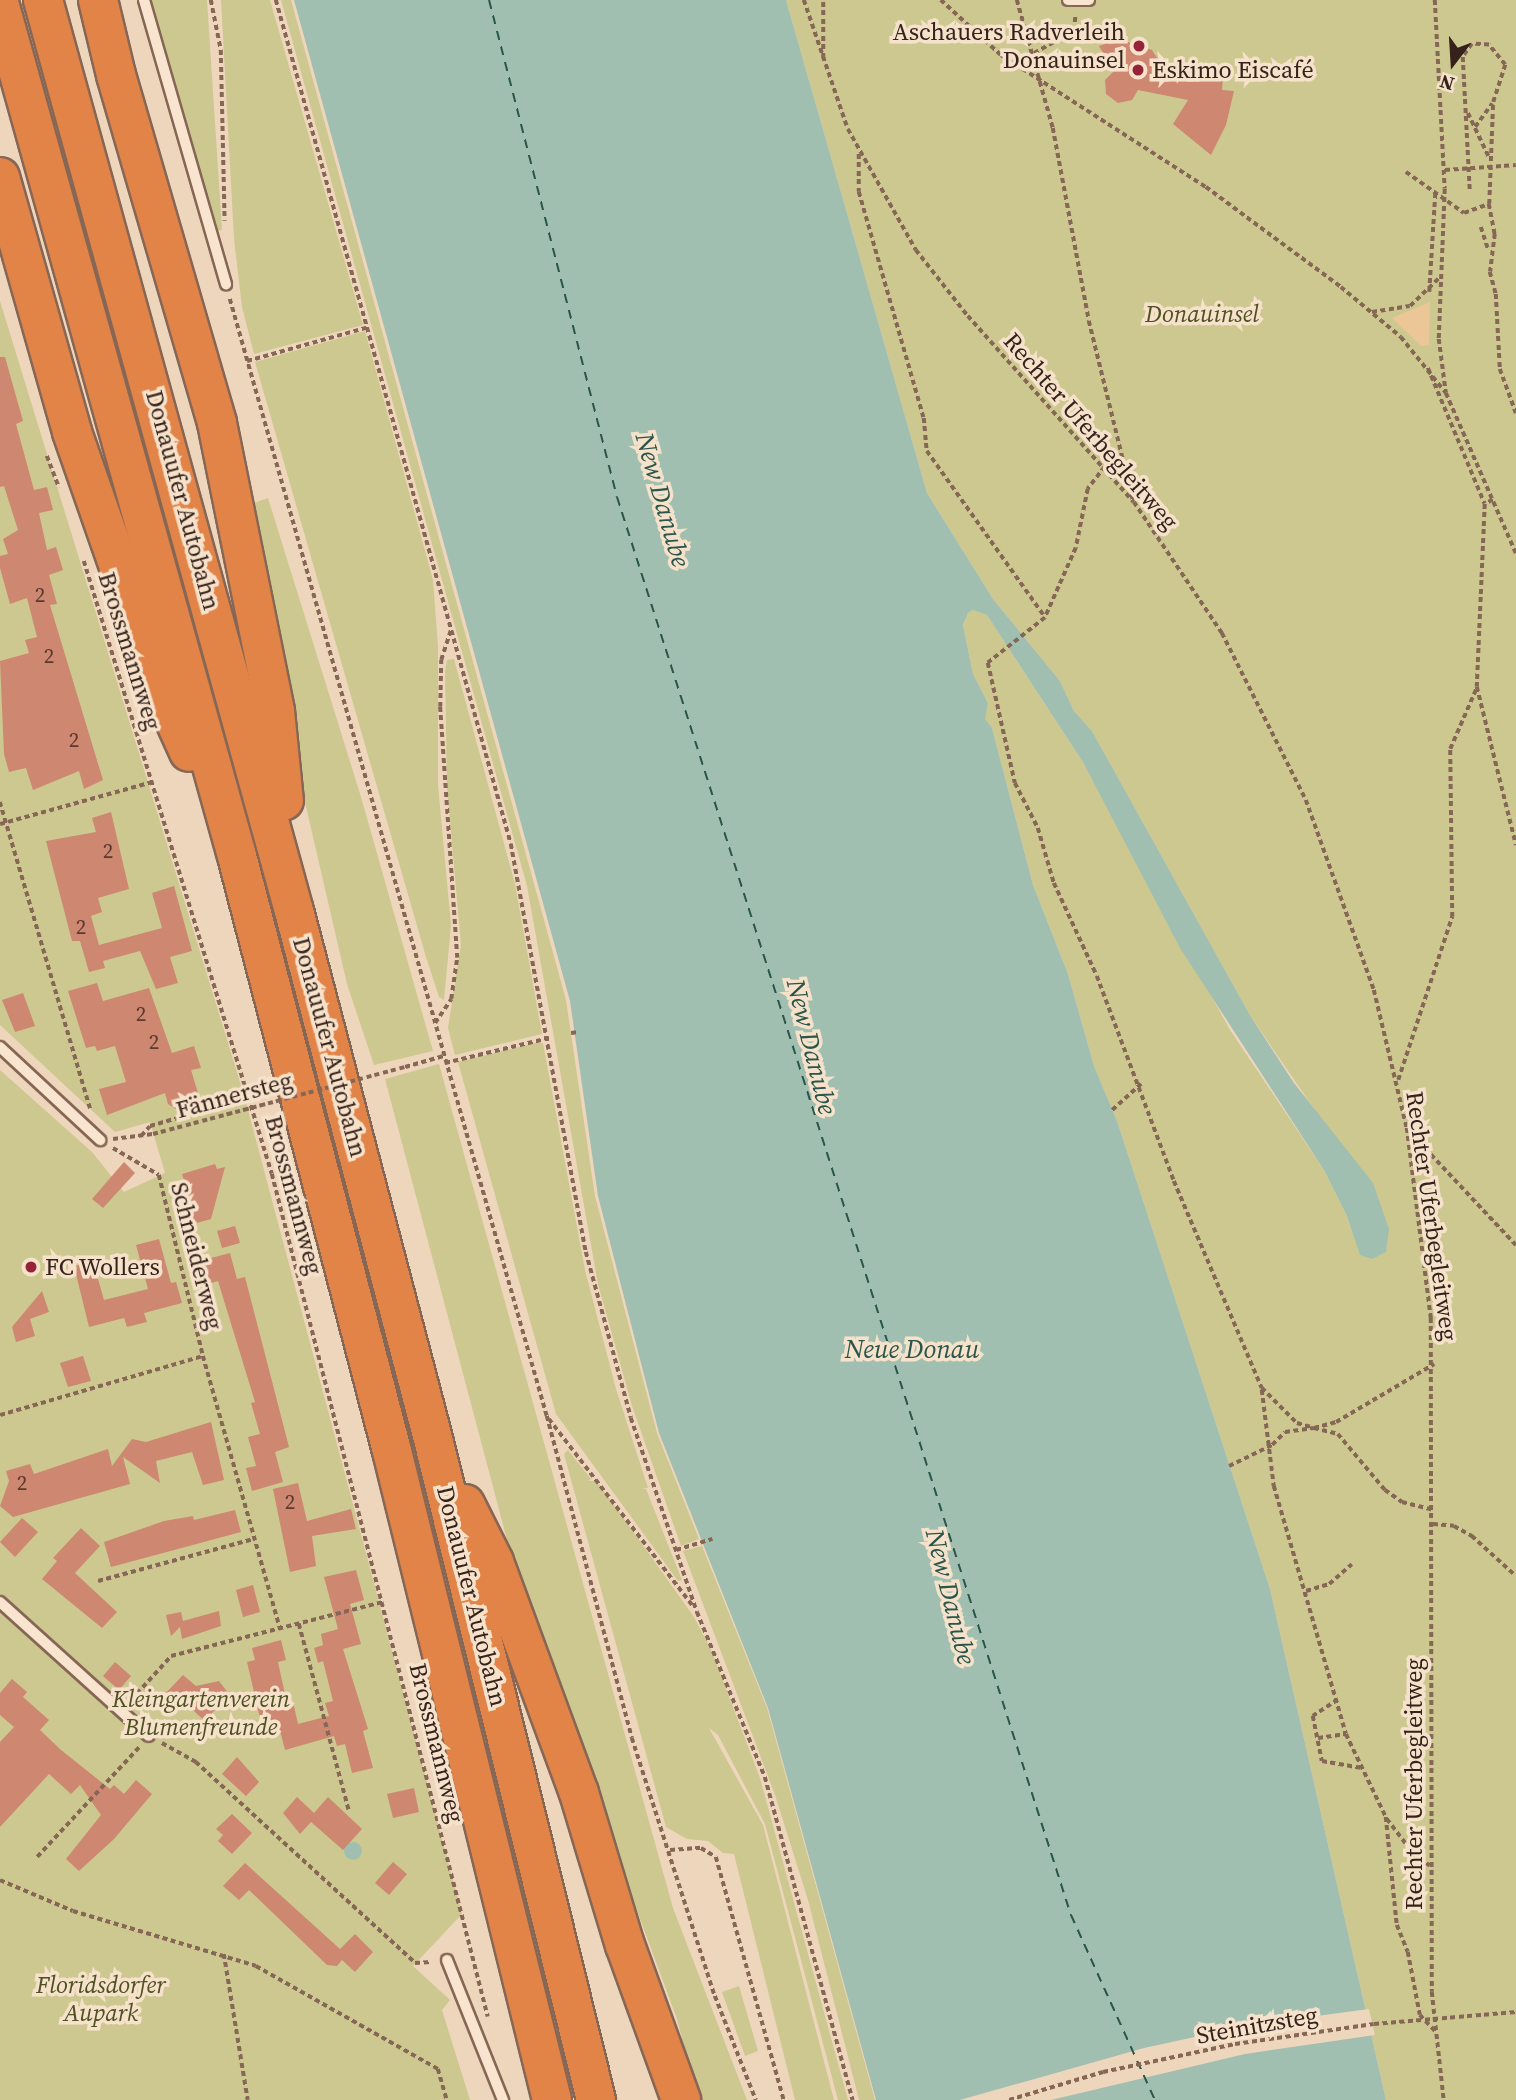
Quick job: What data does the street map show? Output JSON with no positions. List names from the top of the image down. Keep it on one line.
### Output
{"streets":{"highway":["Donauufer Autobahn"],"path":["Rechter Uferbegleitweg","Brossmannweg","Fännersteg","Schneiderweg","Steinitzsteg"]},"crossings":[["Fännersteg","Schneiderweg"]],"water":["New Danube","Neue Donau"],"parks":["Donauinsel","Kleingartenverein Blumenfreunde","Floridsdorfer Aupark"],"places":["Aschauers Radverleih Donauinsel","Eskimo Eiscafé","FC Wollers"],"house_numbers":["2","2","2","2","2","2","2","2","2"],"north":"bottom"}
